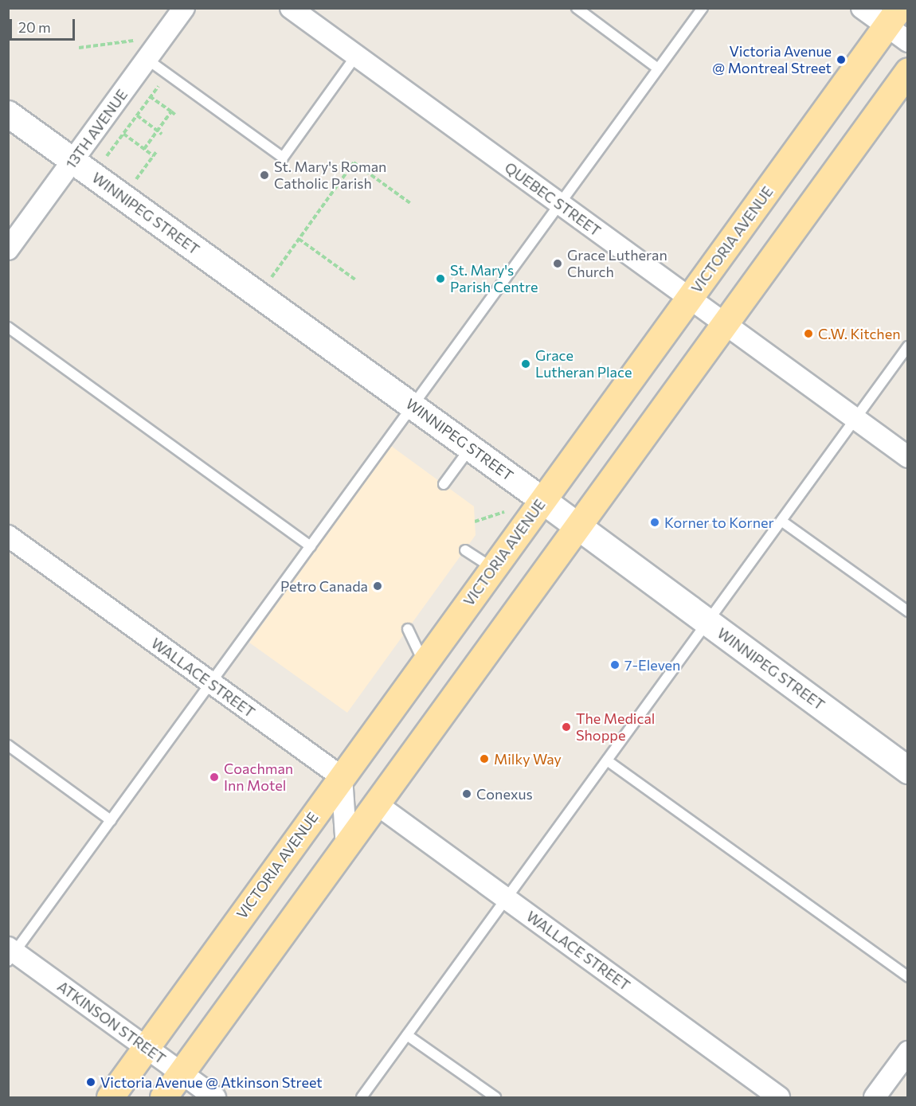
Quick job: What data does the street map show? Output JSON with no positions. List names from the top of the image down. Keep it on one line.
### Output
{"streets":{"main road":["WINNIPEG STREET","VICTORIA AVENUE"],"street":["13TH AVENUE","QUEBEC STREET","WALLACE STREET","ATKINSON STREET"]},"crossings":[["13TH AVENUE","WINNIPEG STREET"],["QUEBEC STREET","VICTORIA AVENUE"],["WINNIPEG STREET","VICTORIA AVENUE"],["VICTORIA AVENUE","WALLACE STREET"],["VICTORIA AVENUE","ATKINSON STREET"]],"places":["Victoria Avenue @ Montreal Street","St. Mary's Roman Catholic Parish","Grace Lutheran Church","St. Mary's Parish Centre","C.W. Kitchen","Grace Lutheran Place","Korner to Korner","Petro Canada","7-Eleven","The Medical Shoppe","Milky Way","Coachman Inn Motel","Conexus","Victoria Avenue @ Atkinson Street"],"scale_bar":"20 m"}
